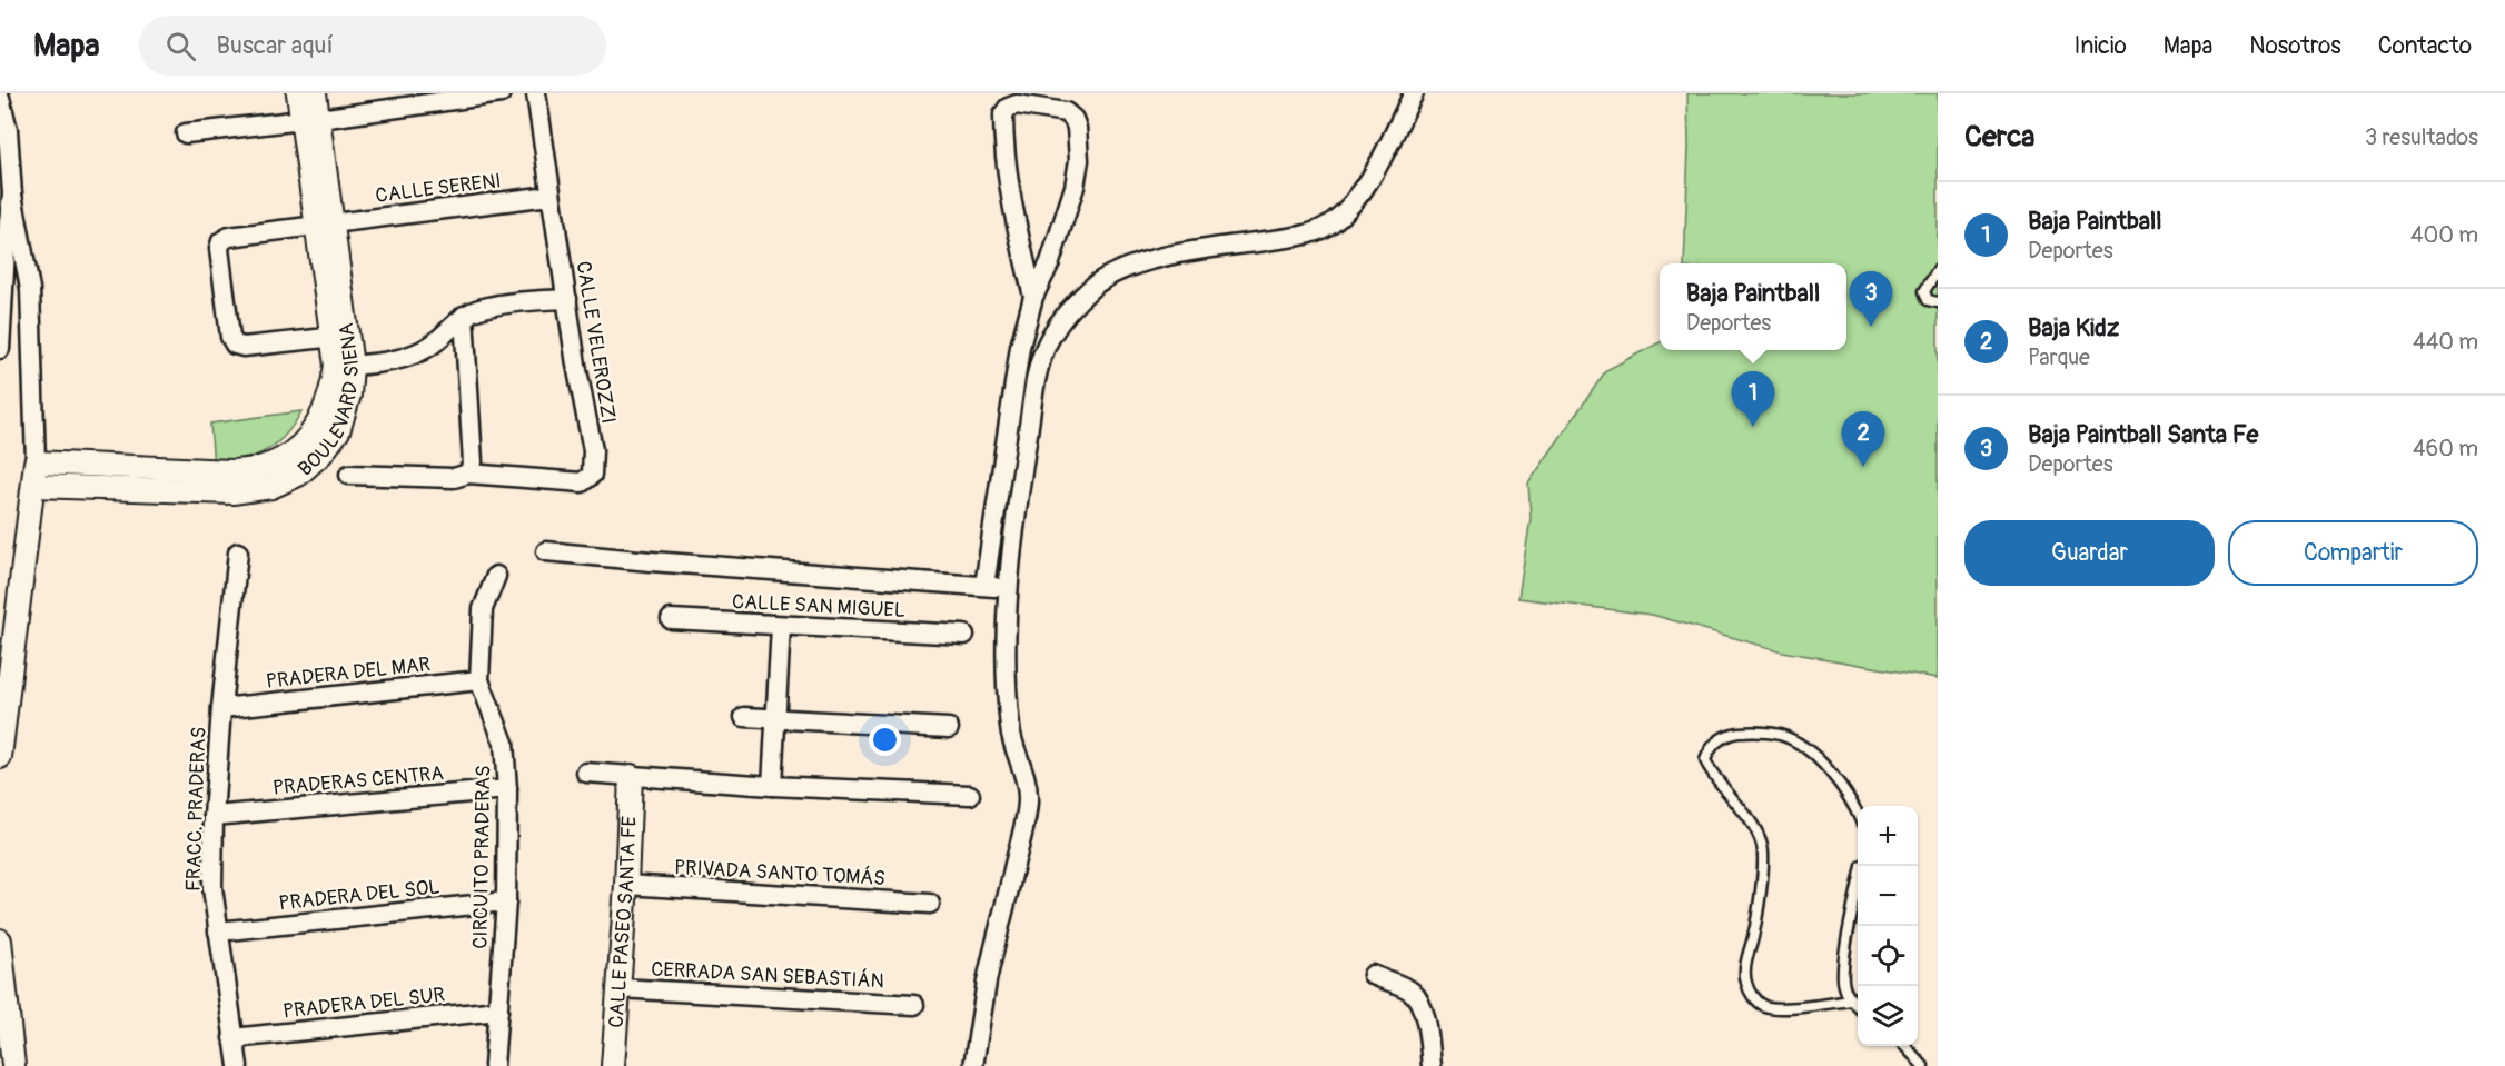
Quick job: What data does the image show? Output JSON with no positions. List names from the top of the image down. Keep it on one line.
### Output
{"streets":{"street":["CALLE SERENI","CALLE VELEROZZI","BOULEVARD SIENA","CALLE SAN MIGUEL","PRADERA DEL MAR","PRADERAS CENTRA","FRACC. PRADERAS","CIRCUITO PRADERAS","PRIVADA SANTO TOMÁS","PRADERA DEL SOL","CALLE PASEO SANTA FE","CERRADA SAN SEBASTIÁN","PRADERA DEL SUR"]},"crossings":[["CALLE SERENI","CALLE VELEROZZI"],["CALLE SERENI","BOULEVARD SIENA"],["PRADERA DEL MAR","FRACC. PRADERAS"],["PRADERA DEL MAR","CIRCUITO PRADERAS"],["PRADERAS CENTRA","FRACC. PRADERAS"],["PRADERAS CENTRA","CIRCUITO PRADERAS"],["FRACC. PRADERAS","PRADERA DEL SOL"],["FRACC. PRADERAS","PRADERA DEL SUR"],["CIRCUITO PRADERAS","PRADERA DEL SOL"],["CIRCUITO PRADERAS","PRADERA DEL SUR"],["PRIVADA SANTO TOMÁS","CALLE PASEO SANTA FE"],["CALLE PASEO SANTA FE","CERRADA SAN SEBASTIÁN"]],"page":{"header":"Mapa","search":"Buscar aquí","nav":["Inicio","Mapa","Nosotros","Contacto"],"heading":["Cerca","3 resultados"],"list":[{"mark":"1","name":"Baja Paintball","note":"Deportes","value":"400 m"},{"mark":"2","name":"Baja Kidz","note":"Parque","value":"440 m"},{"mark":"3","name":"Baja Paintball Santa Fe","note":"Deportes","value":"460 m"}],"popup":["Baja Paintball","Deportes"],"pins":["3","1","2"],"buttons":["Guardar","Compartir"],"map_buttons":["+","−"]}}
